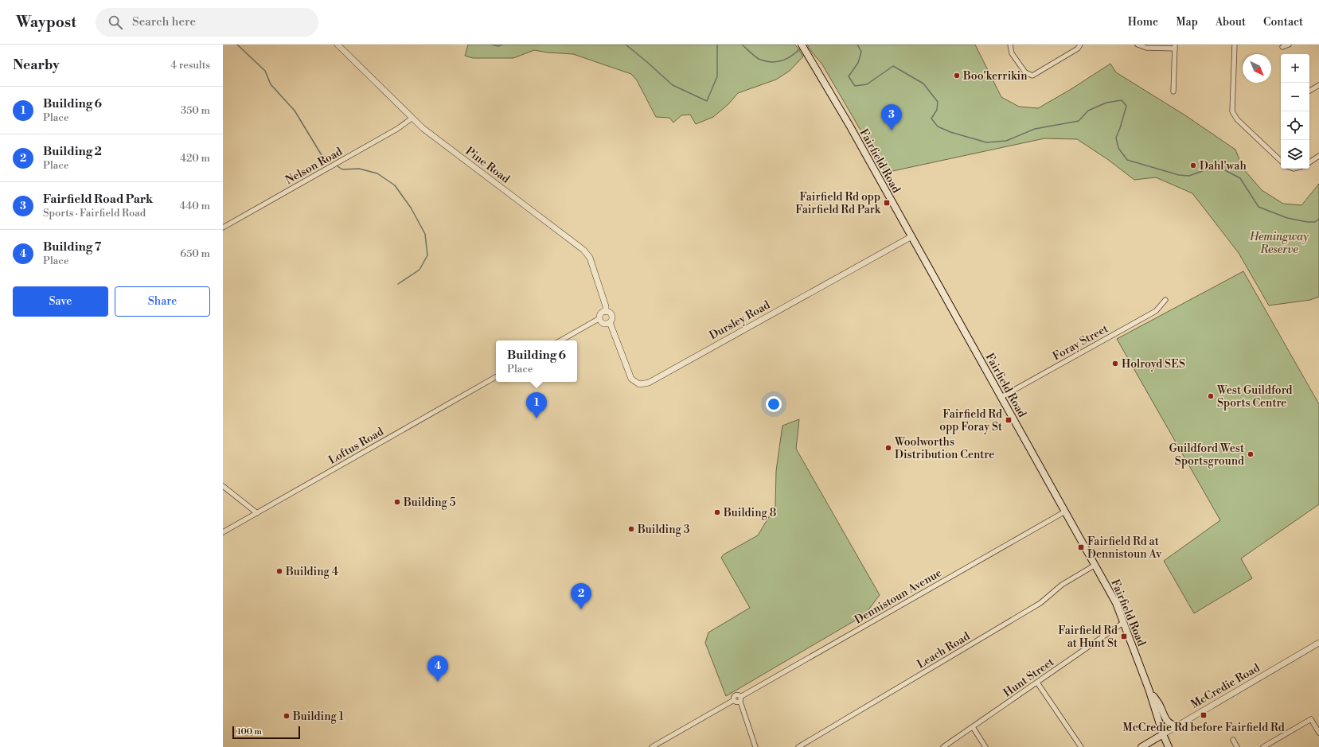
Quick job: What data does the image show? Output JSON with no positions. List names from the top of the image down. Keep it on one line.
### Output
{"streets":{"main road":["Fairfield Road","McCredie Road"],"street":["Pine Road","Nelson Road","Dursley Road","Foray Street","Loftus Road","Dennistoun Avenue","Leach Road","Hunt Street"]},"crossings":[["Fairfield Road","Dursley Road"],["Fairfield Road","Foray Street"],["Fairfield Road","Dennistoun Avenue"],["Fairfield Road","Leach Road"],["Fairfield Road","Hunt Street"],["Fairfield Road","McCredie Road"],["Pine Road","Nelson Road"],["Pine Road","Dursley Road"]],"parks":["Hemingway Reserve"],"places":{"other":["Boo'kerrikin","Dahl'wah","Holroyd SES","West Guildford Sports Centre","Woolworths Distribution Centre","Guildford West Sportsground","Building 5","Building 8","Building 3","Building 4","Building 1"],"transit":["Fairfield Rd opp Fairfield Rd Park","Fairfield Rd opp Foray St","Fairfield Rd at Dennistoun Av","Fairfield Rd at Hunt St","McCredie Rd before Fairfield Rd"]},"scale_bar":"100 m","north":"bottom right","page":{"header":"Waypost","search":"Search here","nav":["Home","Map","About","Contact"],"heading":["Nearby","4 results"],"map_buttons":["+","−"],"list":[{"mark":"1","name":"Building 6","note":"Place","value":"350 m"},{"mark":"2","name":"Building 2","note":"Place","value":"420 m"},{"mark":"3","name":"Fairfield Road Park","note":"Sports · Fairfield Road","value":"440 m"},{"mark":"4","name":"Building 7","note":"Place","value":"650 m"}],"pins":["3","1","2","4"],"buttons":["Save","Share"],"popup":["Building 6","Place"],"scale":"100 m"}}
